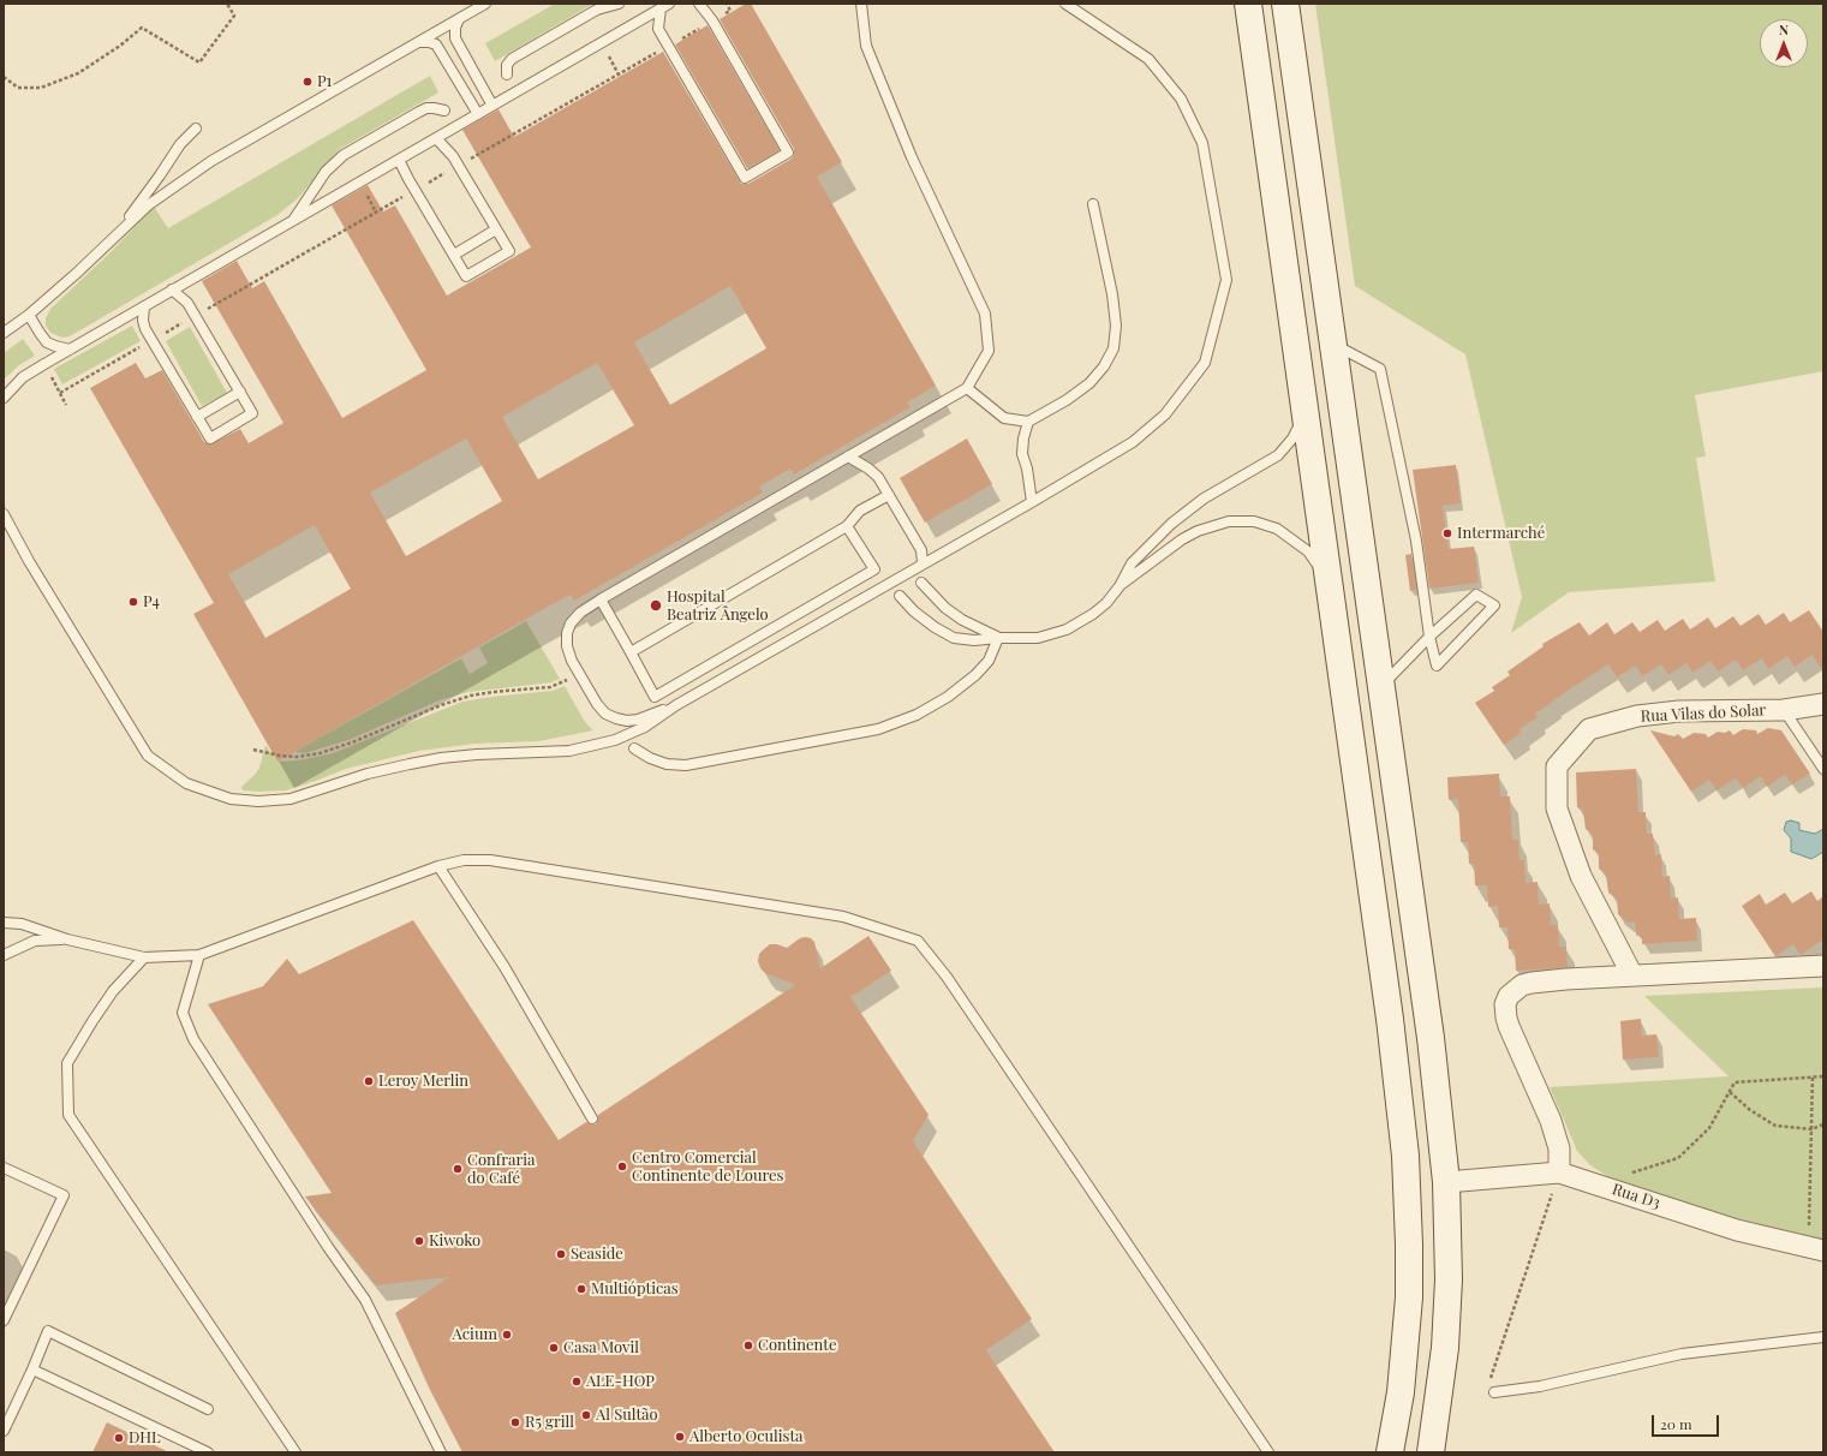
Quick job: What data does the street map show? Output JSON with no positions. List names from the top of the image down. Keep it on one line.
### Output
{"streets":{"street":["Rua Vilas do Solar","Rua D3"]},"places":["P1","Intermarché","P4","Hospital Beatriz Ângelo","Leroy Merlin","Centro Comercial Continente de Loures","Confraria do Café","Kiwoko","Seaside","Multiópticas","Acium","Continente","Casa Movil","ALE-HOP","Al Sultão","R5 grill","Alberto Oculista","DHL"],"scale_bar":"20 m","north":"top"}
